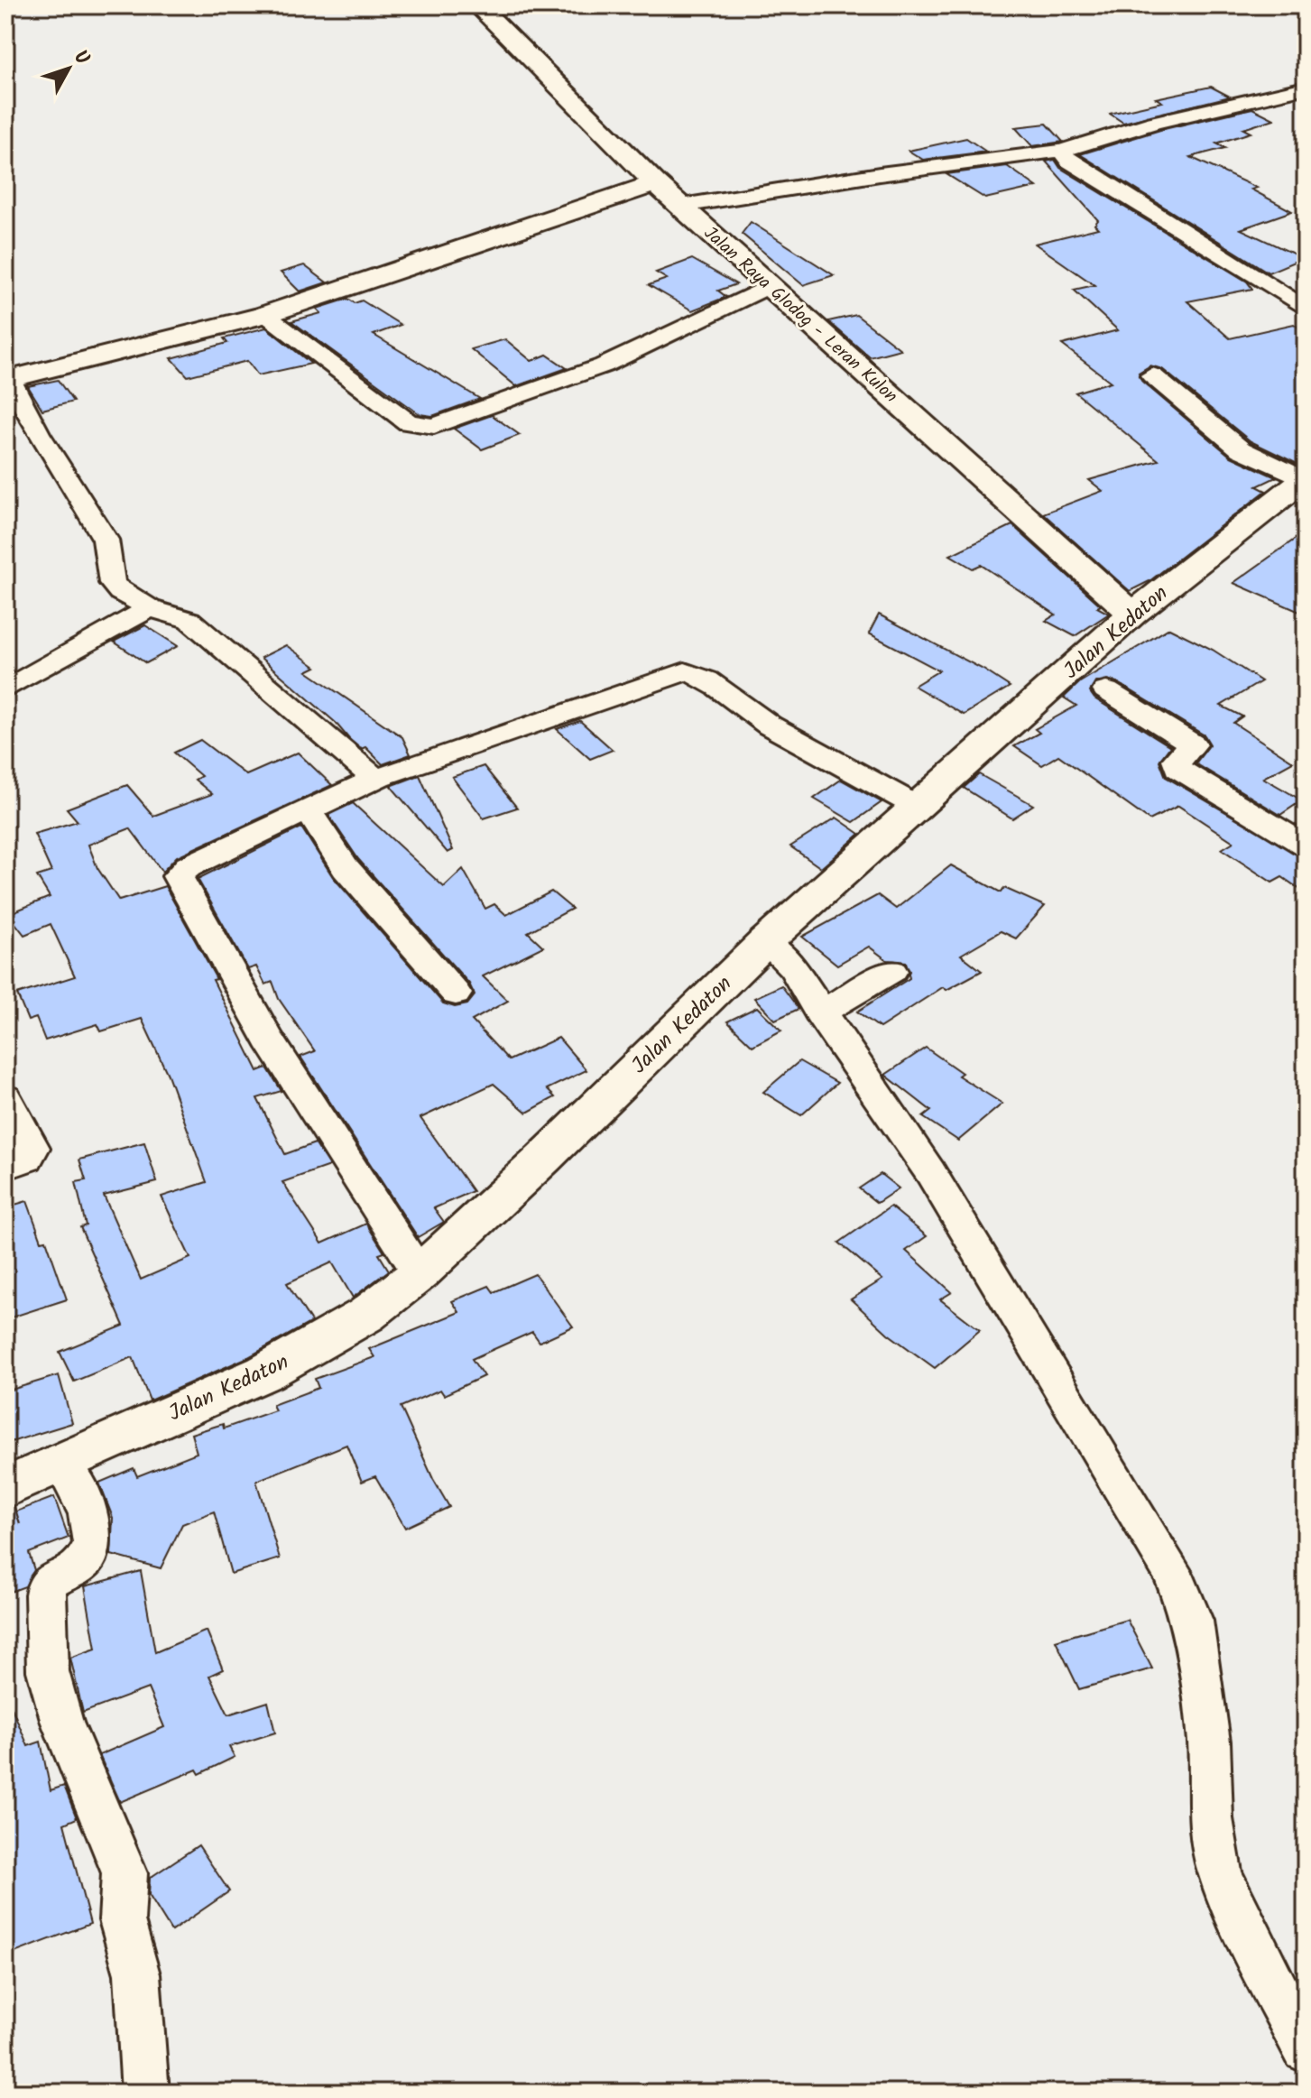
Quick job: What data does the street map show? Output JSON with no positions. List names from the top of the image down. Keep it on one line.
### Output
{"streets":{"street":["Jalan Raya Glodog - Leran Kulon","Jalan Kedaton"]},"crossings":[["Jalan Raya Glodog - Leran Kulon","Jalan Kedaton"]],"north":"top right"}
